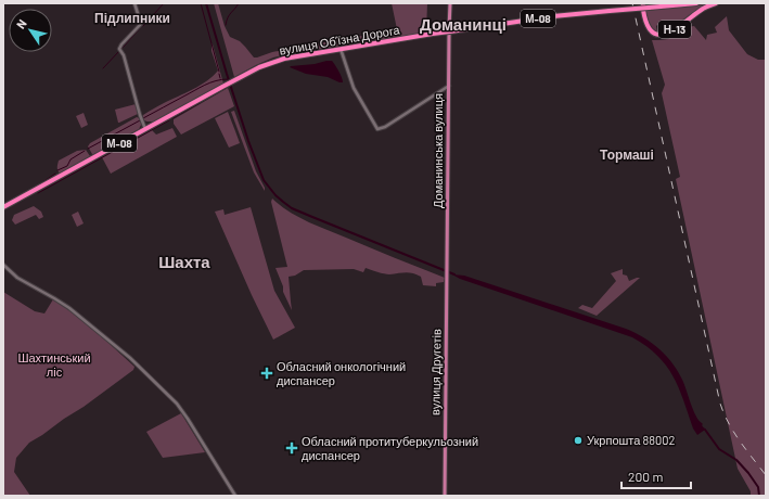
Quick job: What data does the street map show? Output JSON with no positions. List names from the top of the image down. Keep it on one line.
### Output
{"streets":{"highway":["М-08","Н-13","вулиця Обʼїзна Дорога"],"main road":["Доманинська вулиця","вулиця Другетів"]},"crossings":[["М-08","вулиця Обʼїзна Дорога"],["Доманинська вулиця","вулиця Другетів"]],"districts":["Підлипники","Доманинці","Тормаші","Шахта"],"parks":["Шахтинський ліс"],"places":{"health":["Обласний онкологічний диспансер","Обласний протитуберкульозний диспансер"],"other":["Укрпошта 88002"]},"scale_bar":"200 m","north":"top left"}
